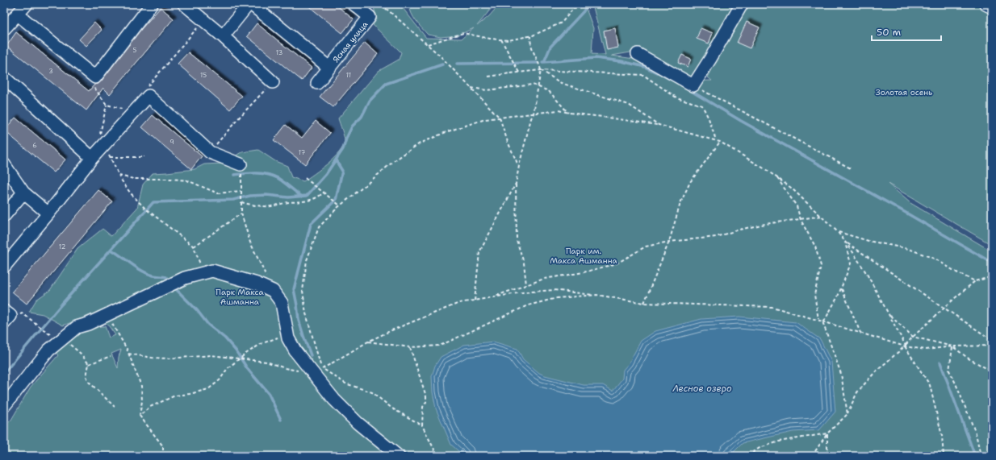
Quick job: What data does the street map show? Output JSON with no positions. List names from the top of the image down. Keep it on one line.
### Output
{"streets":{"street":["Ясная улица"]},"water":["Лесное озеро"],"parks":["Золотая осень","Парк им. Макса Ашманна","Парк Макса Ашманна"],"house_numbers":["5","13","3","15","11","9","6","17","12"],"scale_bar":"50 m"}
